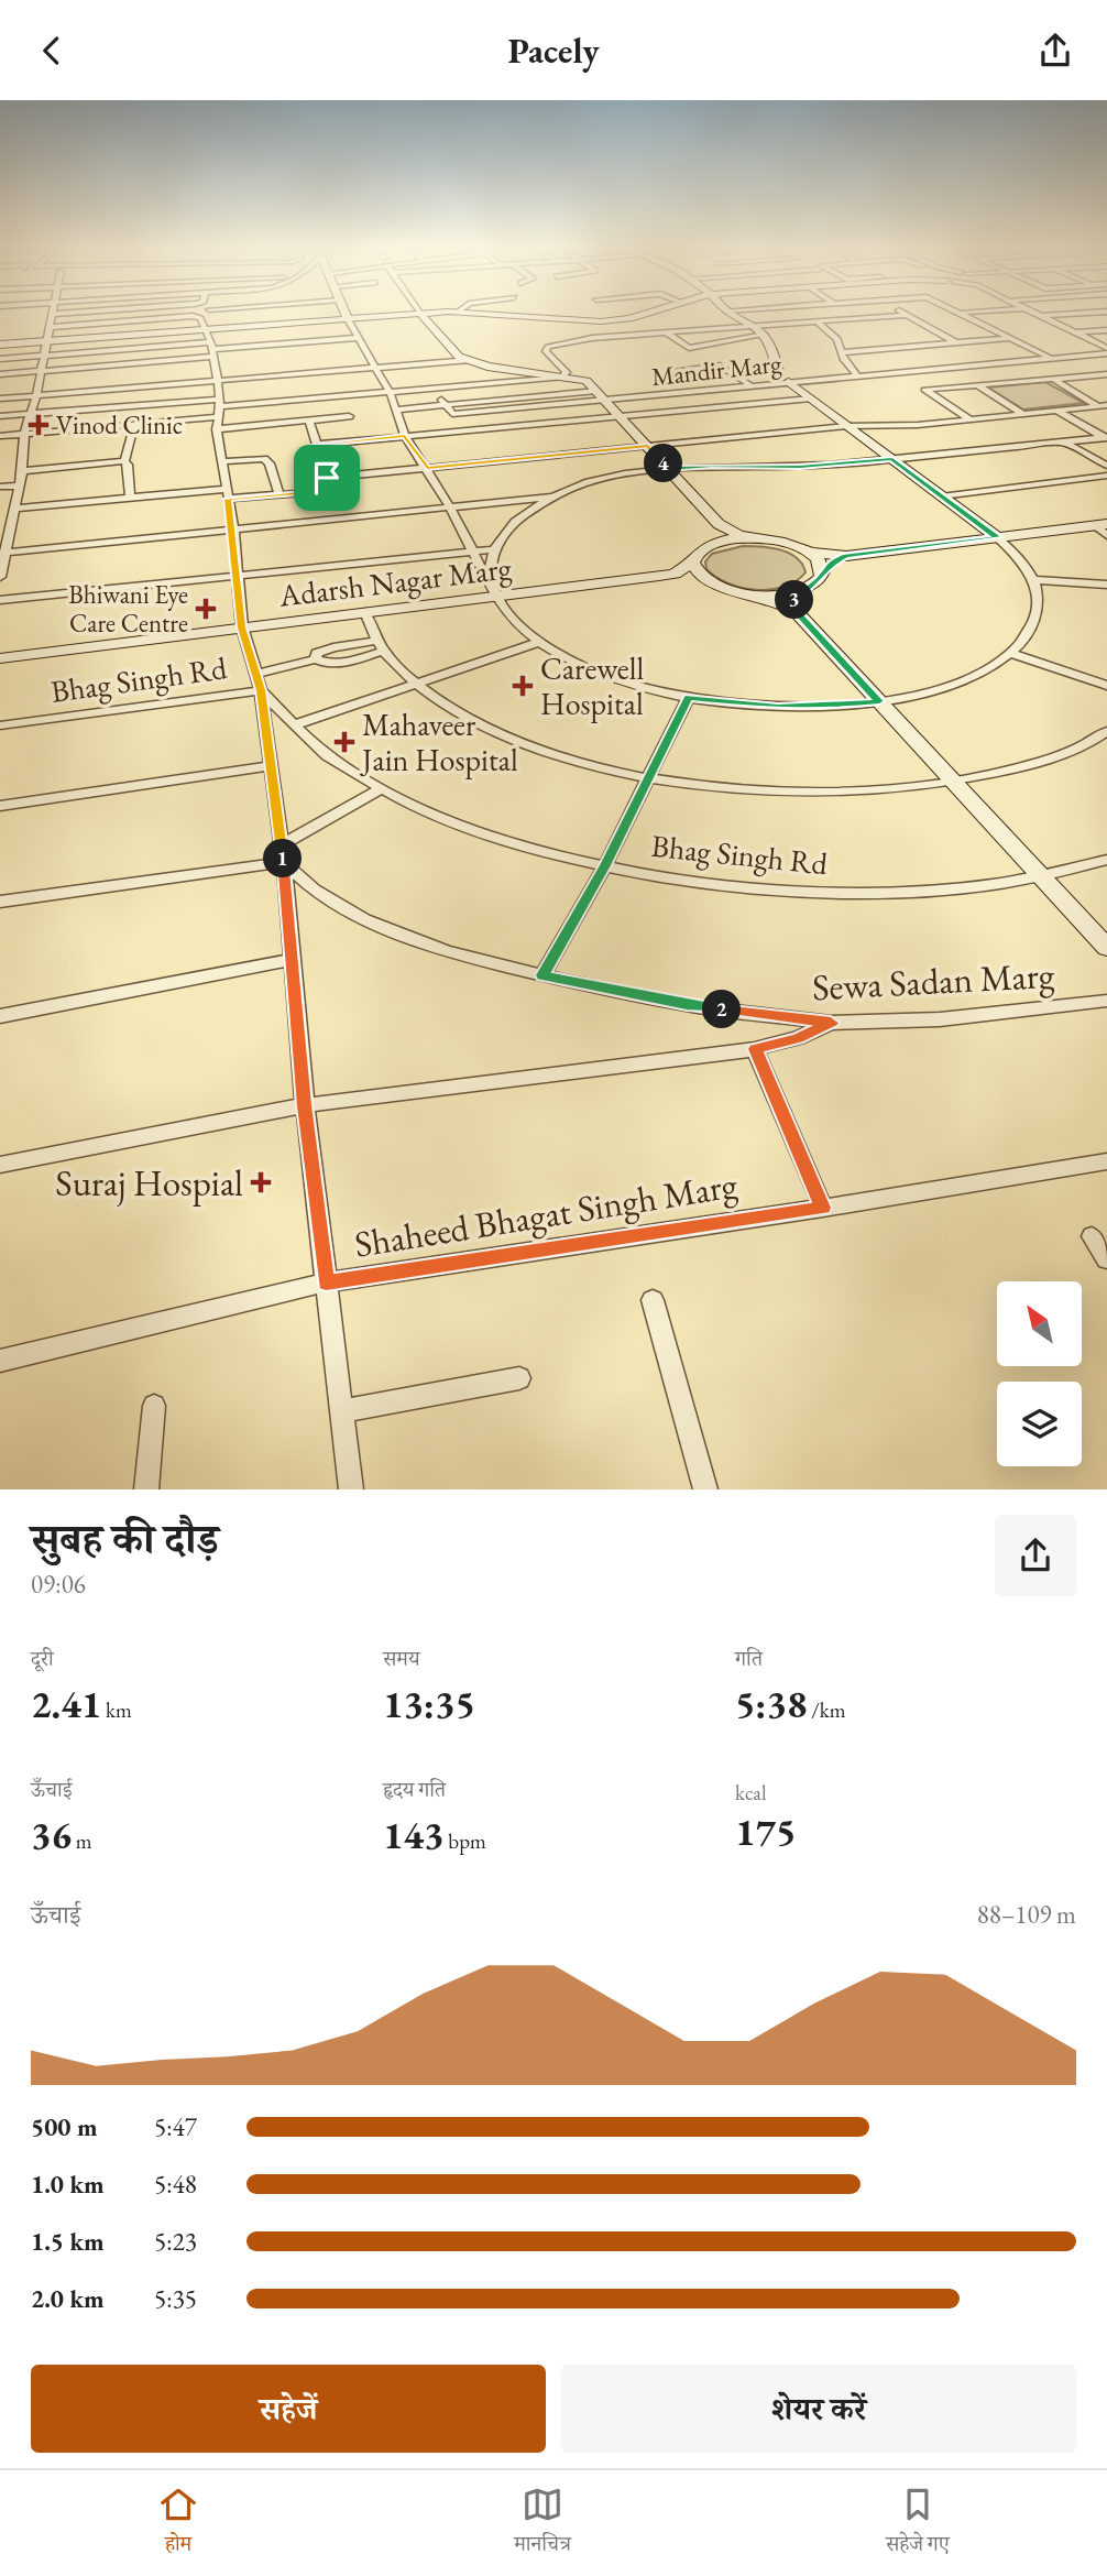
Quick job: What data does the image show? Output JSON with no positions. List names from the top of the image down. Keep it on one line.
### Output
{"streets":{"street":["Mandir Marg","Adarsh Nagar Marg","Bhag Singh Rd","Sewa Sadan Marg","Shaheed Bhagat Singh Marg"]},"places":{"health":["Vinod Clinic","Bhiwani Eye Care Centre","Carewell Hospital","Mahaveer Jain Hospital","Suraj Hospial"]},"north":"top left","page":{"header":"Pacely","pins":["4","3","1","2"],"heading":["सुबह की दौड़","09:06"],"stats":[["दूरी","2.41 km"],["समय","13:35"],["गति","5:38 /km"],["ऊँचाई","36 m"],["हृदय गति","143 bpm"],["kcal","175"]],"chart":["ऊँचाई","88–109 m"],"list":[{"name":"500 m","note":"5:47"},{"name":"1.0 km","note":"5:48"},{"name":"1.5 km","note":"5:23"},{"name":"2.0 km","note":"5:35"}],"buttons":["सहेजें","शेयर करें"],"tabs":["होम","मानचित्र","सहेजे गए"]}}
